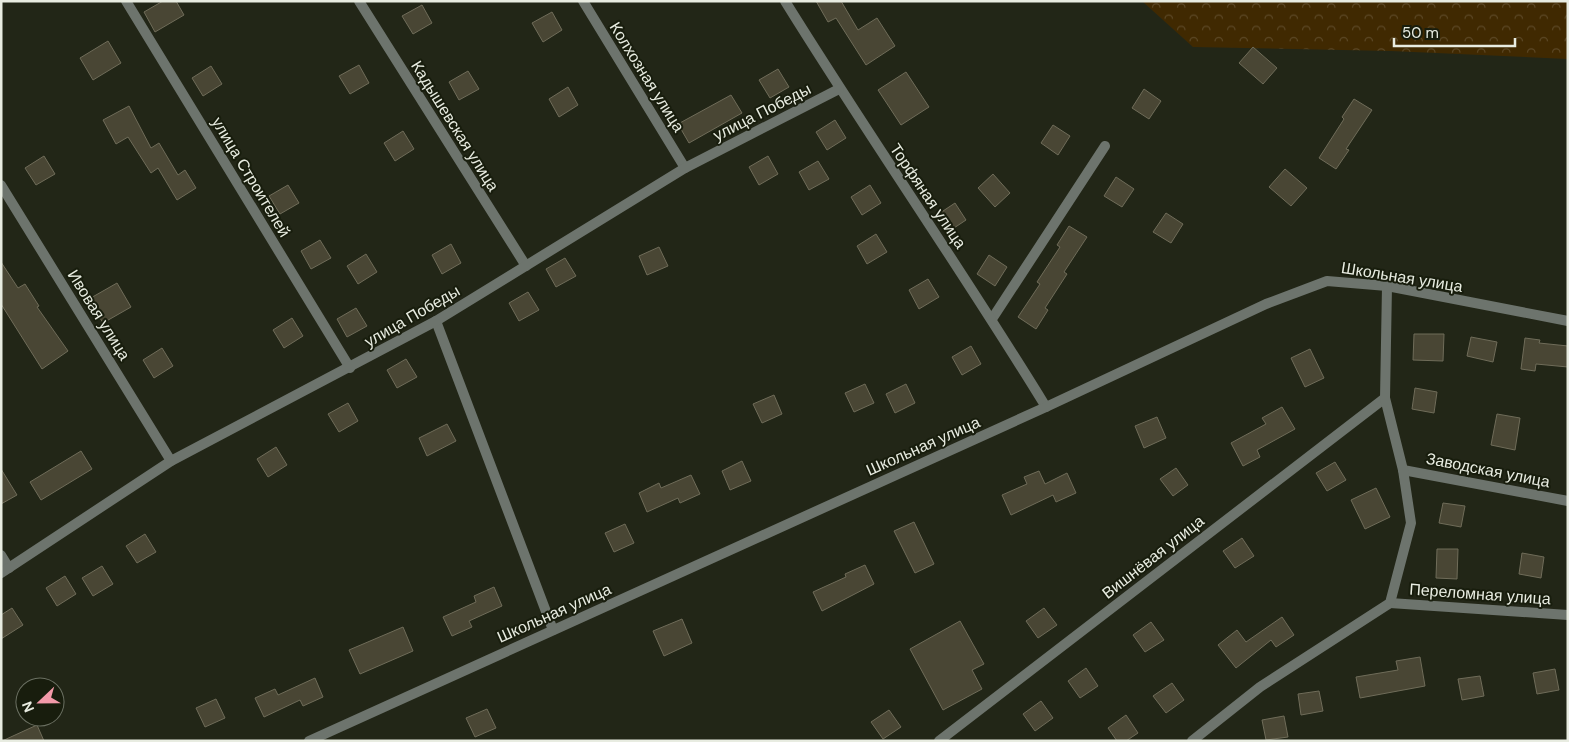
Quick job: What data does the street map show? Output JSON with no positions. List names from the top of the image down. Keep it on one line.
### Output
{"streets":{"street":["Колхозная улица","улица Победы","Кадышевская улица","улица Строителей","Торфяная улица","Школьная улица","Ивовая улица","Заводская улица","Вишнёвая улица","Переломная улица"]},"crossings":[["Колхозная улица","улица Победы"],["улица Победы","Кадышевская улица"],["улица Победы","улица Строителей"],["улица Победы","Торфяная улица"],["улица Победы","Ивовая улица"],["Торфяная улица","Школьная улица"]],"scale_bar":"50 m","north":"left"}
